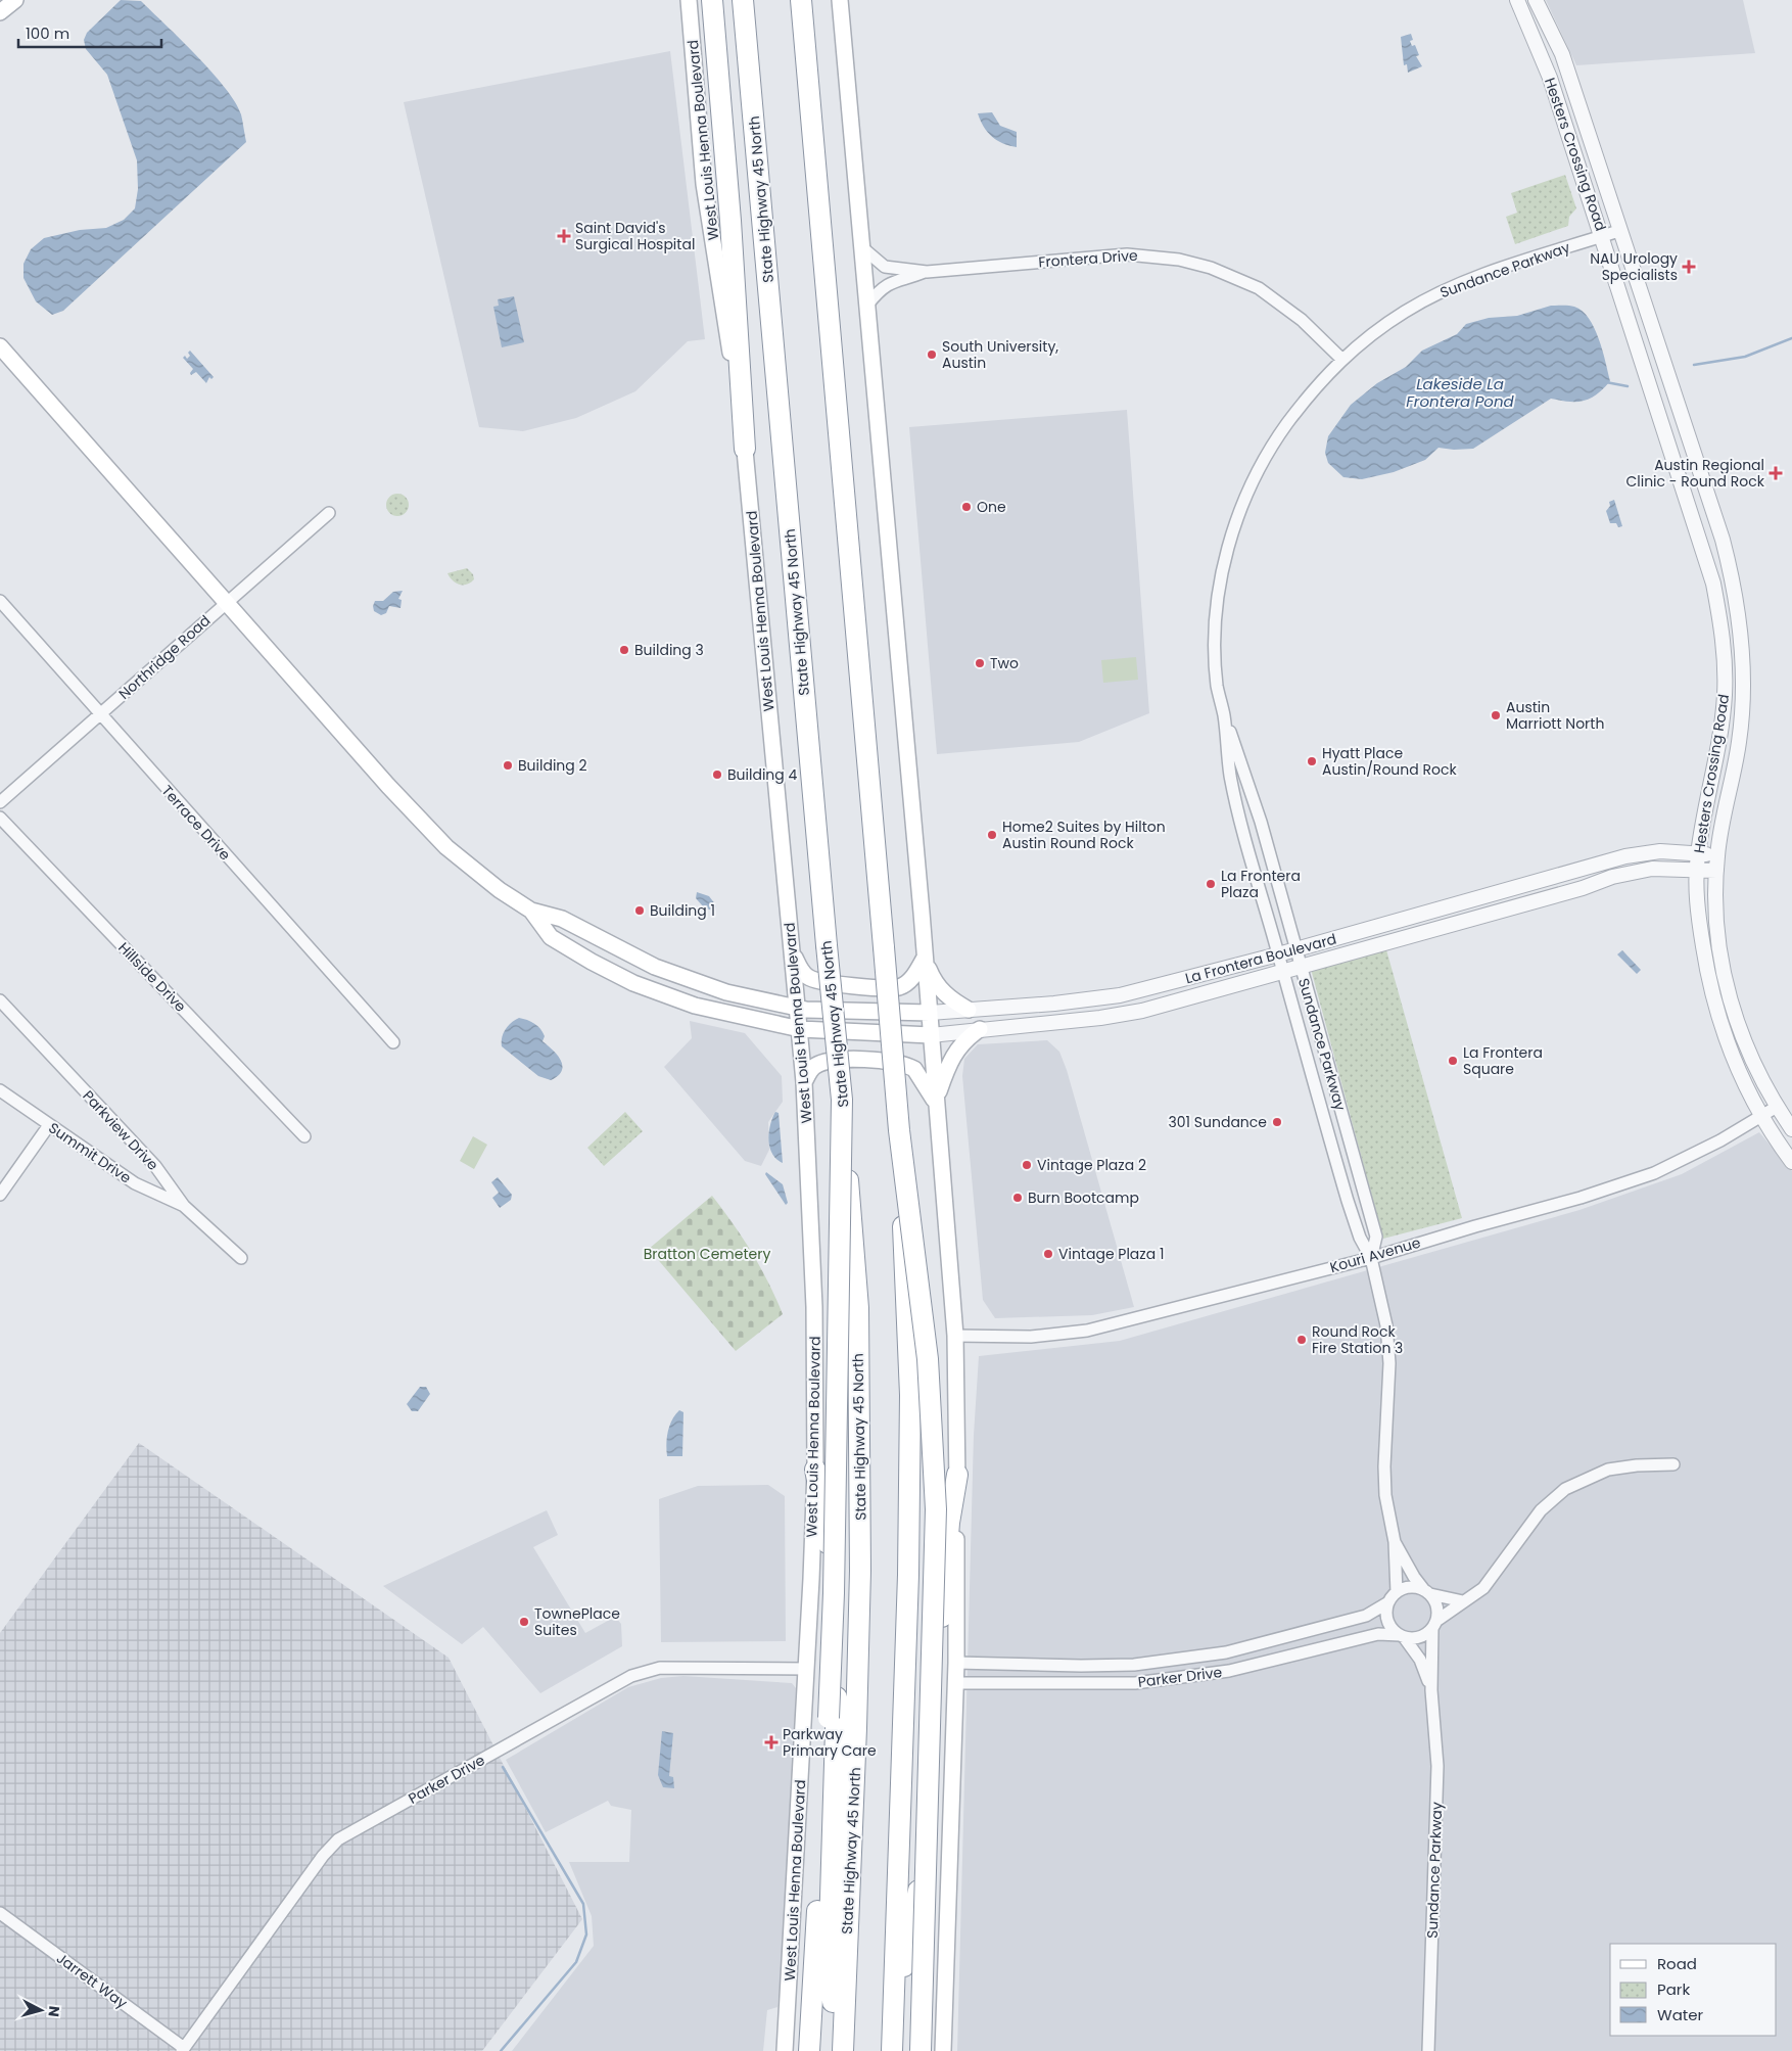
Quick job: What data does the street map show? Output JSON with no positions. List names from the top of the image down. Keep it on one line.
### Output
{"streets":{"highway":["State Highway 45 North"],"main road":["West Louis Henna Boulevard","La Frontera Boulevard"],"street":["Hesters Crossing Road","Frontera Drive","Sundance Parkway","Northridge Road","Terrace Drive","Hillside Drive","Parkview Drive","Summit Drive","Kouri Avenue","Parker Drive","Jarrett Way"]},"crossings":[["West Louis Henna Boulevard","La Frontera Boulevard"],["West Louis Henna Boulevard","Parker Drive"],["Hesters Crossing Road","Sundance Parkway"],["Hesters Crossing Road","La Frontera Boulevard"],["Hesters Crossing Road","Kouri Avenue"],["Frontera Drive","Sundance Parkway"],["Sundance Parkway","La Frontera Boulevard"],["Sundance Parkway","Kouri Avenue"],["Sundance Parkway","Parker Drive"],["Northridge Road","Terrace Drive"],["Parkview Drive","Summit Drive"],["Parker Drive","Jarrett Way"]],"water":["Lakeside La Frontera Pond"],"parks":["Bratton Cemetery"],"places":{"health":["Saint David's Surgical Hospital","NAU Urology Specialists","Austin Regional Clinic - Round Rock","Parkway Primary Care"],"other":["South University, Austin","One","Building 3","Two","Austin Marriott North","Hyatt Place Austin/Round Rock","Building 2","Building 4","Home2 Suites by Hilton Austin Round Rock","La Frontera Plaza","Building 1","La Frontera Square","301 Sundance","Vintage Plaza 2","Burn Bootcamp","Vintage Plaza 1","Round Rock Fire Station 3","TownePlace Suites"]},"legend":["Road","Park","Water"],"scale_bar":"100 m","north":"right"}
